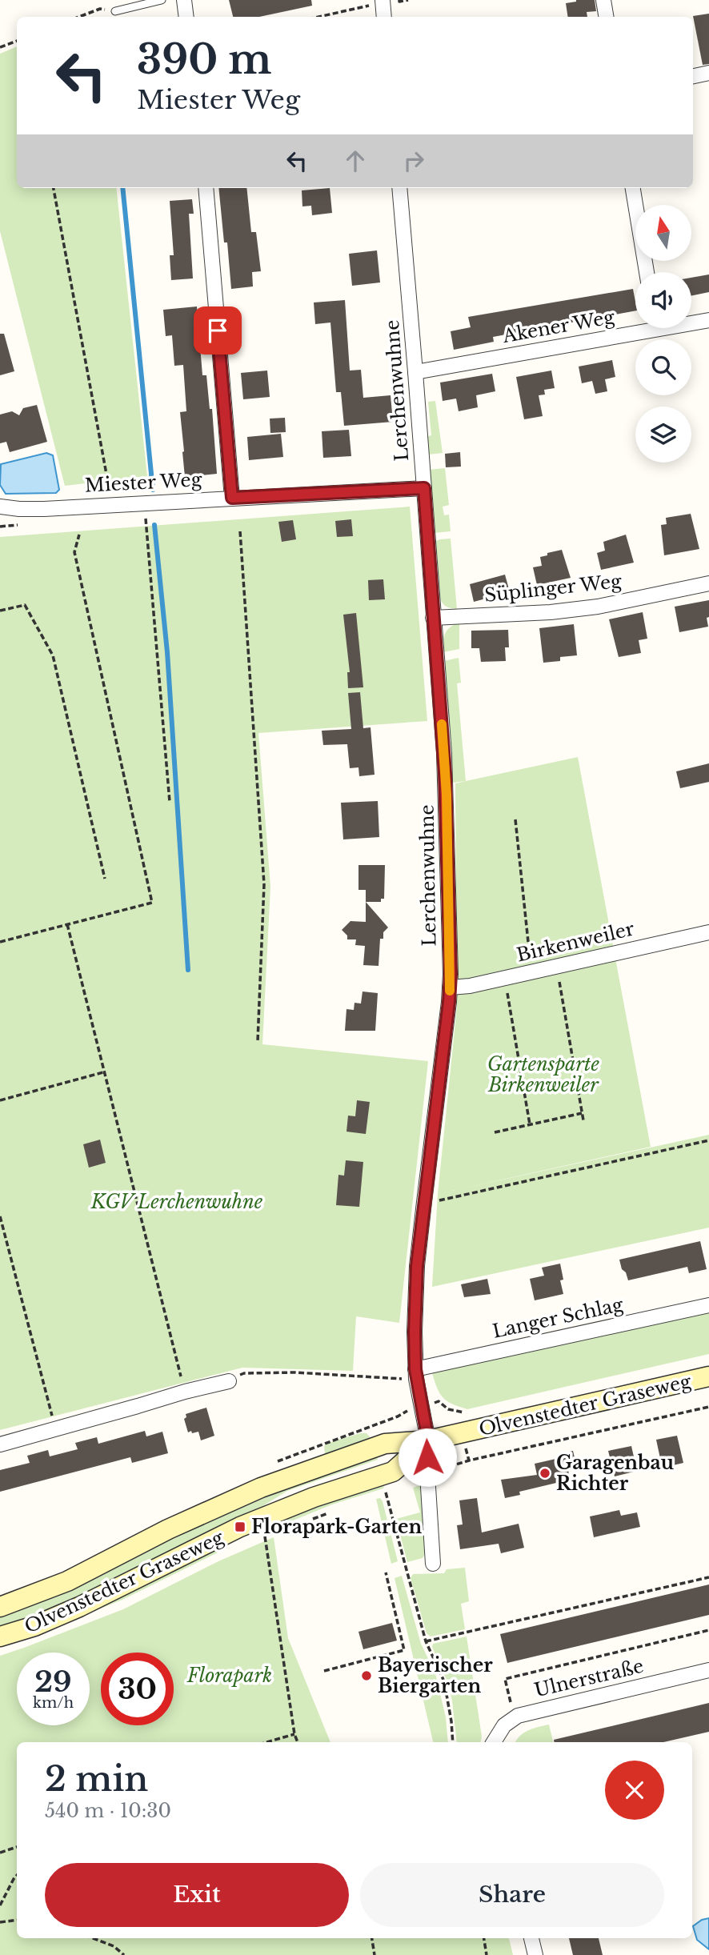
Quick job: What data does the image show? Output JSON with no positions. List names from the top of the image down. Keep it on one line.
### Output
{"streets":{"main road":["Olvenstedter Graseweg"],"street":["Akener Weg","Lerchenwuhne","Miester Weg","Süplinger Weg","Birkenweiler","Langer Schlag","Ulnerstraße"]},"crossings":[["Akener Weg","Lerchenwuhne"],["Lerchenwuhne","Miester Weg"],["Lerchenwuhne","Süplinger Weg"],["Lerchenwuhne","Birkenweiler"],["Lerchenwuhne","Langer Schlag"],["Lerchenwuhne","Olvenstedter Graseweg"]],"parks":["Gartensparte Birkenweiler","KGV Lerchenwuhne","Florapark"],"places":{"other":["Garagenbau Richter","Bayerischer Biergarten"],"transit":["Florapark-Garten"]},"north":"top","page":{"turn":["390 m","Miester Weg"],"speed":"29 km/h","limit":"30","heading":["2 min","540 m · 10:30"],"buttons":["Exit","Share"]}}
